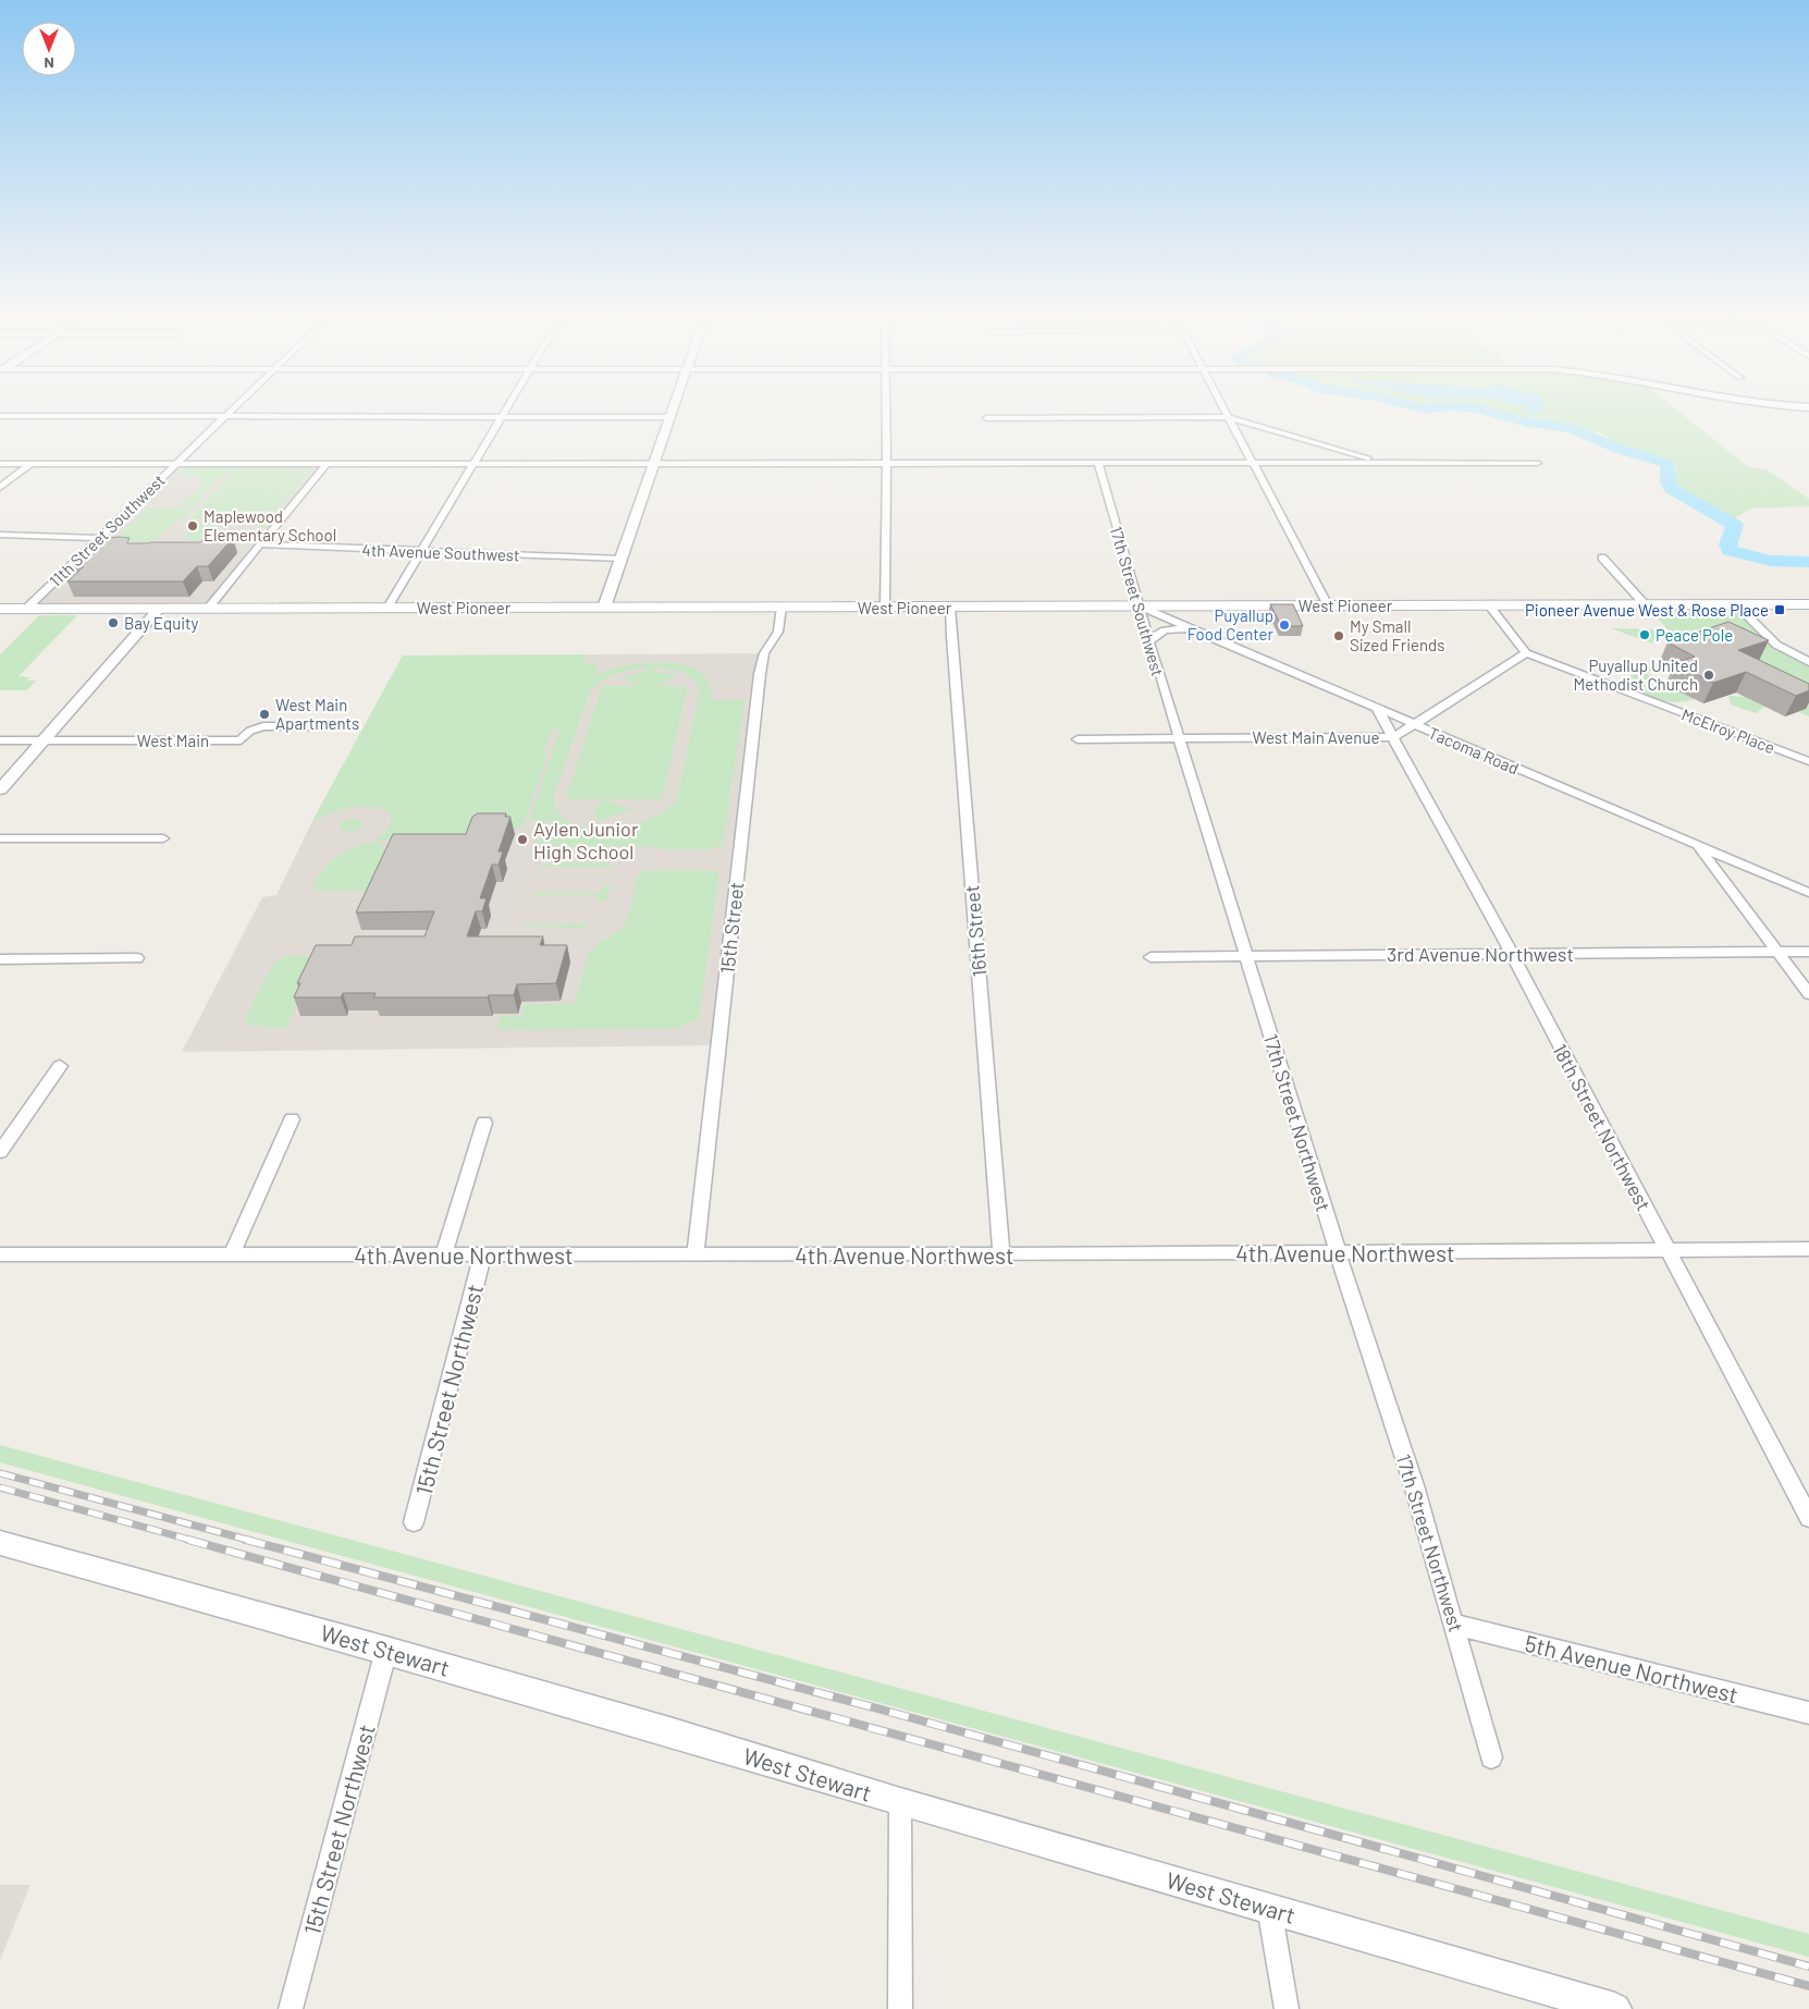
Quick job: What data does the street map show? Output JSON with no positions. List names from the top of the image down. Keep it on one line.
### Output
{"streets":{"main road":["West Pioneer"],"street":["11th Street Southwest","4th Avenue Southwest","17th Street Southwest","McElroy Place","West Main Avenue","West Main","Tacoma Road","15th Street","16th Street","3rd Avenue Northwest","17th Street Northwest","18th Street Northwest","4th Avenue Northwest","15th Street Northwest","West Stewart","5th Avenue Northwest"]},"crossings":[["11th Street Southwest","West Pioneer"],["17th Street Southwest","West Pioneer"],["17th Street Southwest","West Main Avenue"],["17th Street Southwest","Tacoma Road"],["17th Street Southwest","17th Street Northwest"],["West Pioneer","Tacoma Road"],["West Pioneer","15th Street"],["West Pioneer","16th Street"],["McElroy Place","West Main Avenue"],["West Main Avenue","Tacoma Road"],["West Main Avenue","17th Street Northwest"],["West Main Avenue","18th Street Northwest"],["Tacoma Road","18th Street Northwest"],["15th Street","4th Avenue Northwest"],["16th Street","4th Avenue Northwest"],["3rd Avenue Northwest","17th Street Northwest"],["3rd Avenue Northwest","18th Street Northwest"],["17th Street Northwest","4th Avenue Northwest"],["17th Street Northwest","5th Avenue Northwest"],["18th Street Northwest","4th Avenue Northwest"],["4th Avenue Northwest","15th Street Northwest"],["15th Street Northwest","West Stewart"]],"places":{"other":["Maplewood Elementary School","Bay Equity","Puyallup Food Center","Peace Pole","My Small Sized Friends","Puyallup United Methodist Church","West Main Apartments","Aylen Junior High School"],"transit":["Pioneer Avenue West & Rose Place"]},"north":"bottom"}
